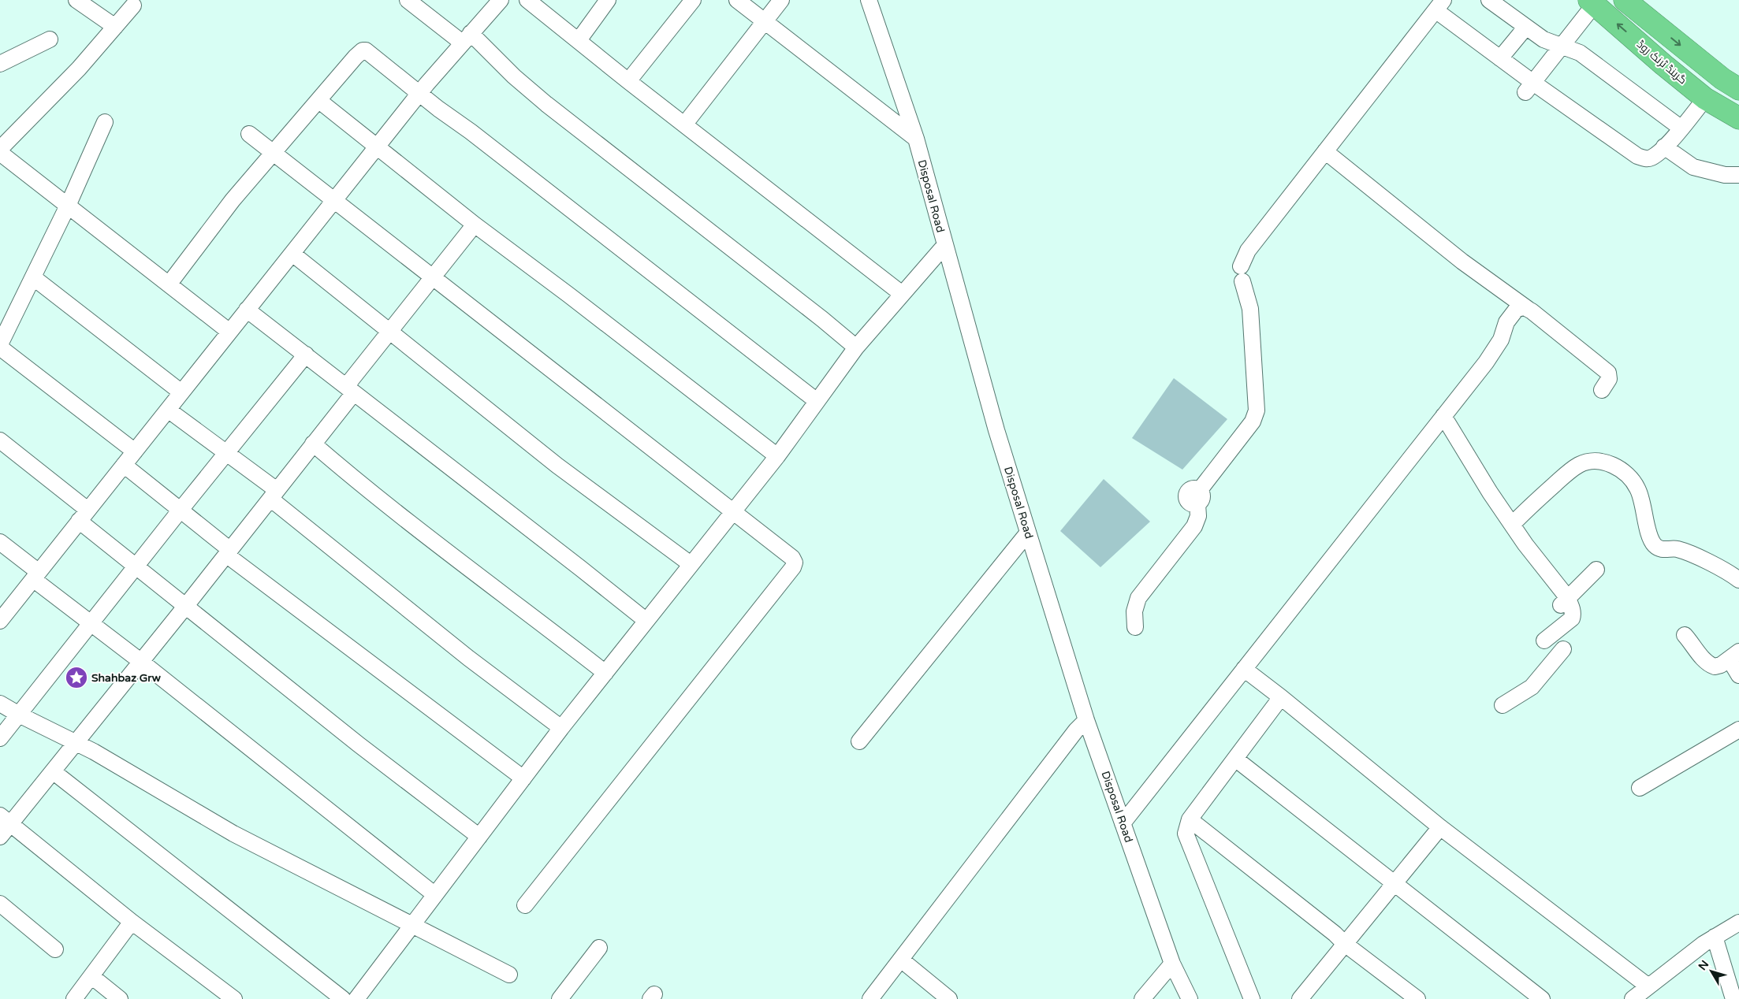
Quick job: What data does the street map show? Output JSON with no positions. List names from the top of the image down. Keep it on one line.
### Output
{"streets":{"highway":["گرینڈ ٹرنک روڈ"],"street":["Disposal Road"]},"places":{"place":["Shahbaz Grw"]},"north":"top left"}
